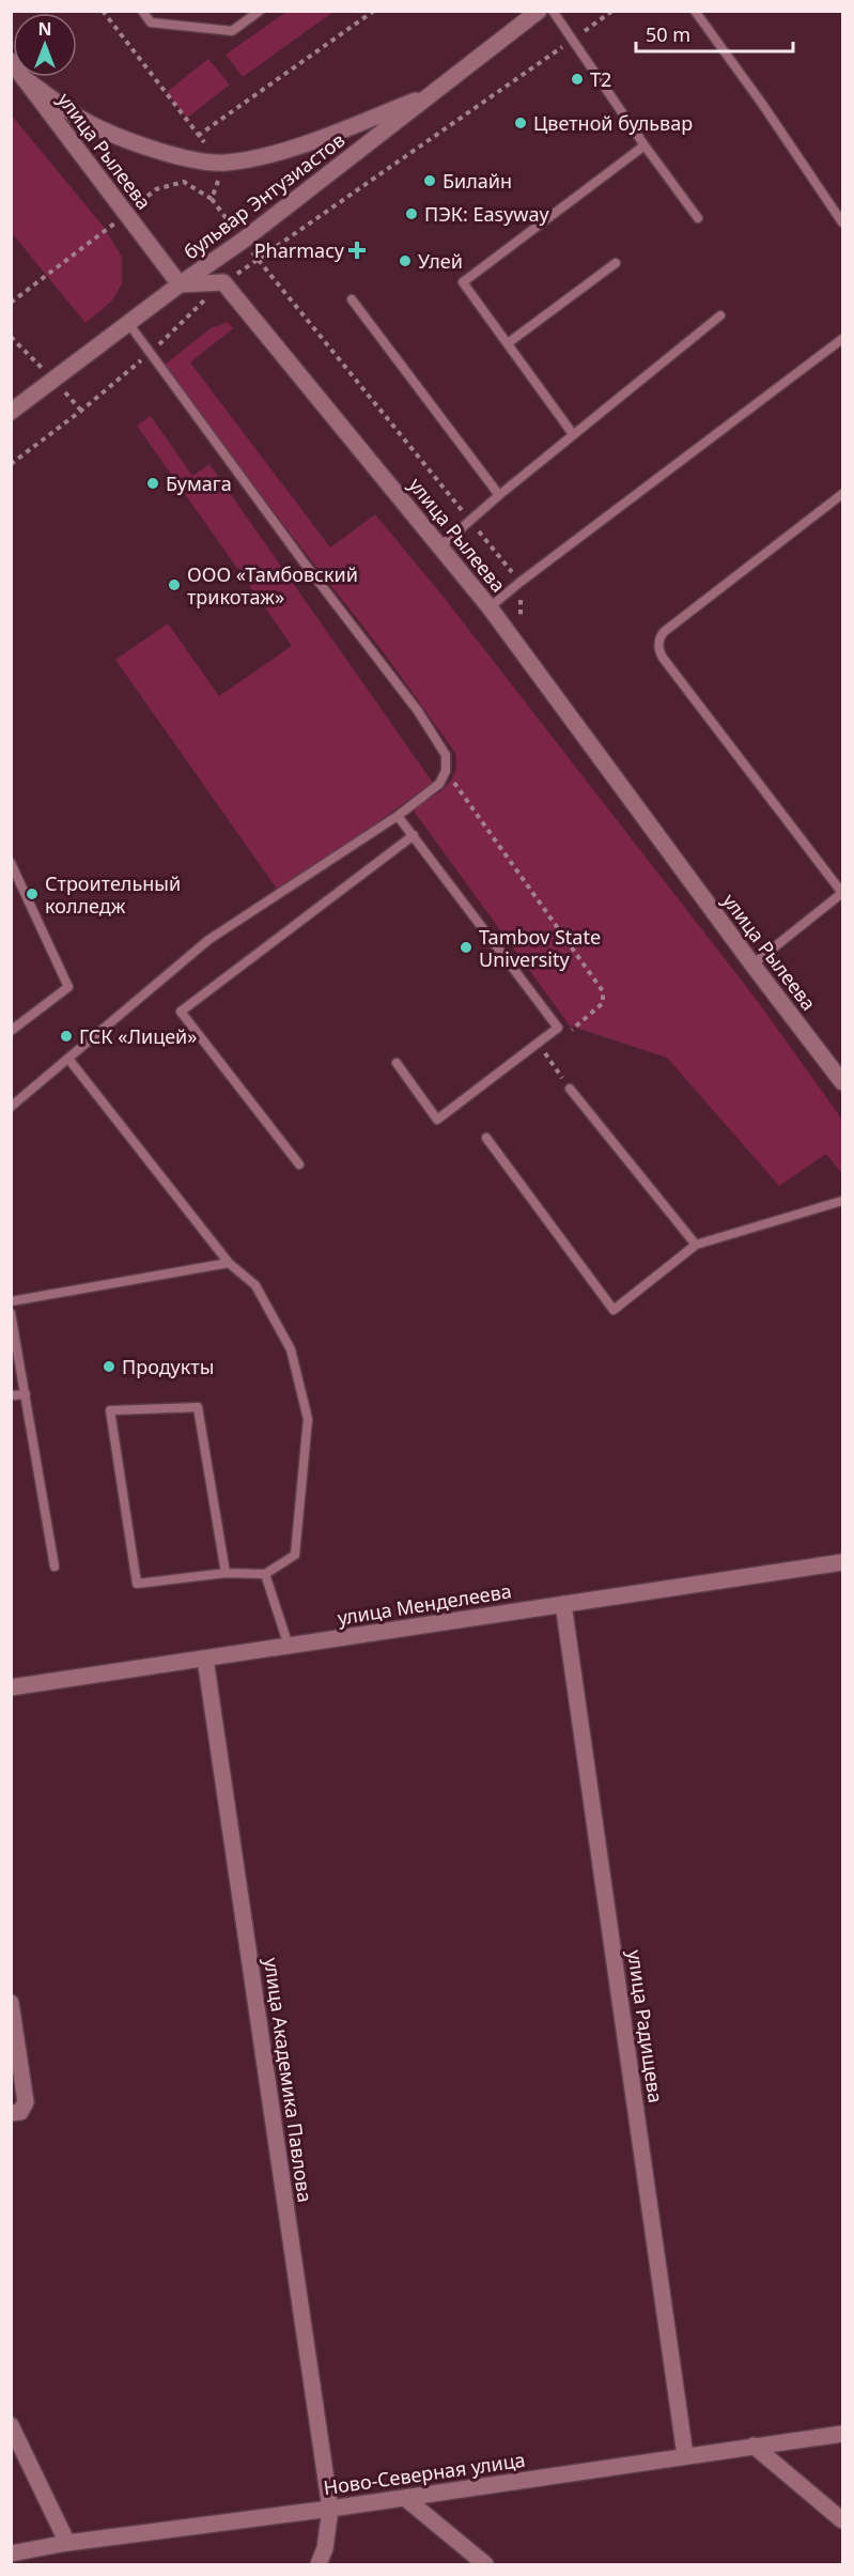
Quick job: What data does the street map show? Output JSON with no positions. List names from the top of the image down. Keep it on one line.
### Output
{"streets":{"street":["улица Рылеева","бульвар Энтузиастов","улица Менделеева","улица Радищева","улица Академика Павлова","Ново-Северная улица"]},"crossings":[["улица Рылеева","бульвар Энтузиастов"],["улица Менделеева","улица Радищева"],["улица Менделеева","улица Академика Павлова"],["улица Радищева","Ново-Северная улица"],["улица Академика Павлова","Ново-Северная улица"]],"places":{"other":["T2","Цветной бульвар","Билайн","ПЭК: Easyway","Улей","Бумага","ООО «Тамбовский трикотаж»","Строительный колледж","Tambov State University","ГСК «Лицей»","Продукты"],"health":["Pharmacy"]},"scale_bar":"50 m","north":"top"}
